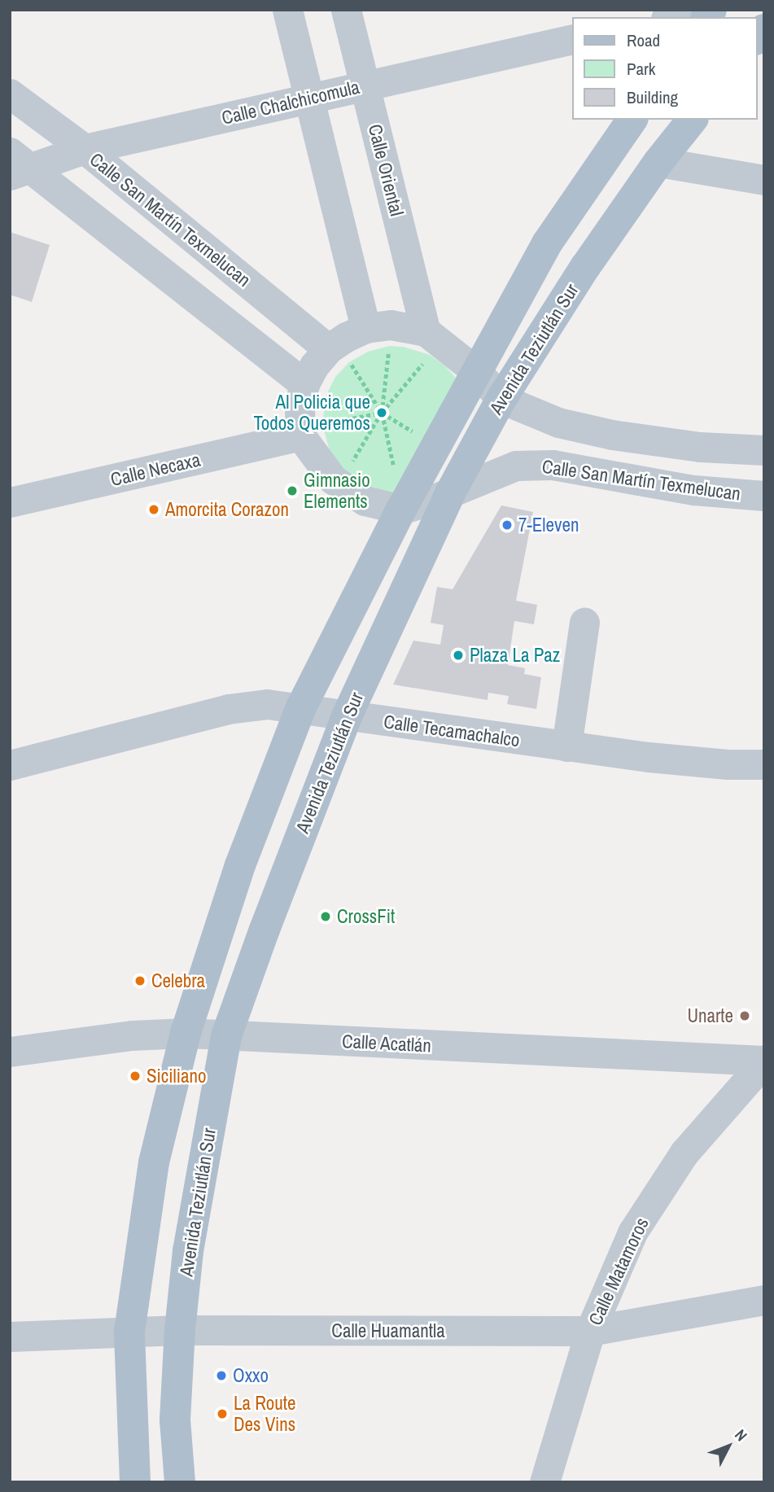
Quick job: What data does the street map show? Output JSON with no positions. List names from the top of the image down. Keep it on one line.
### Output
{"streets":{"main road":["Avenida Teziutlán Sur"],"street":["Calle Chalchicomula","Calle Oriental","Calle San Martín Texmelucan","Calle Necaxa","Calle Tecamachalco","Calle Acatlán","Calle Matamoros","Calle Huamantla"]},"crossings":[["Calle Chalchicomula","Calle Oriental"],["Calle Chalchicomula","Calle San Martín Texmelucan"],["Calle San Martín Texmelucan","Avenida Teziutlán Sur"],["Avenida Teziutlán Sur","Calle Tecamachalco"],["Avenida Teziutlán Sur","Calle Acatlán"],["Avenida Teziutlán Sur","Calle Huamantla"],["Calle Acatlán","Calle Matamoros"],["Calle Matamoros","Calle Huamantla"]],"places":["Al Policia que Todos Queremos","Gimnasio Elements","Amorcita Corazon","7-Eleven","Plaza La Paz","CrossFit","Celebra","Unarte","Siciliano","Oxxo","La Route Des Vins"],"legend":["Road","Park","Building"],"north":"top right"}
